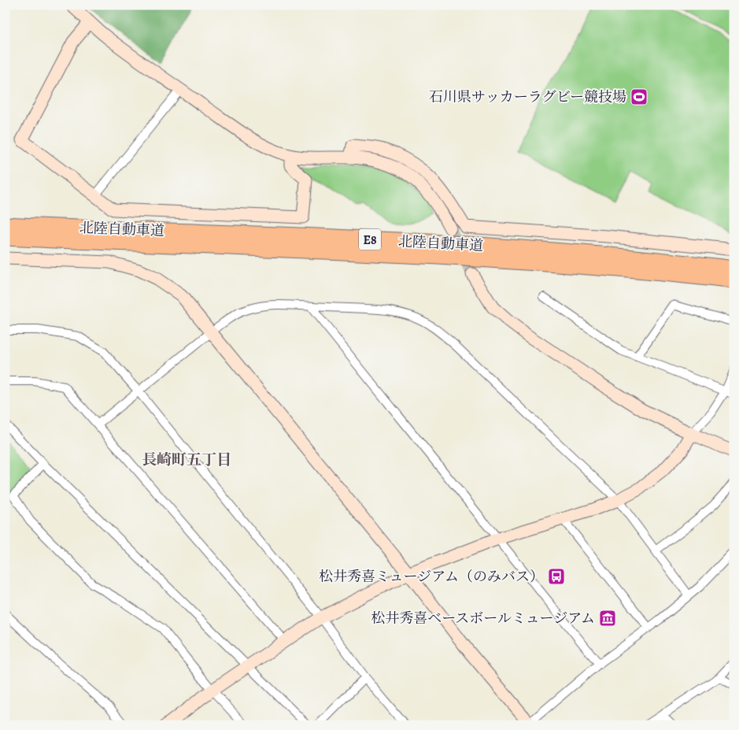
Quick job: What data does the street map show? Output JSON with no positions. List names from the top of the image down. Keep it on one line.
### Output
{"streets":{"highway":["北陸自動車道","E8"]},"districts":["長崎町五丁目"],"places":{"sports":["石川県サッカーラグビー競技場"],"bus stop":["松井秀喜ミュージアム（のみバス）"],"museum":["松井秀喜ベースボールミュージアム"]}}
